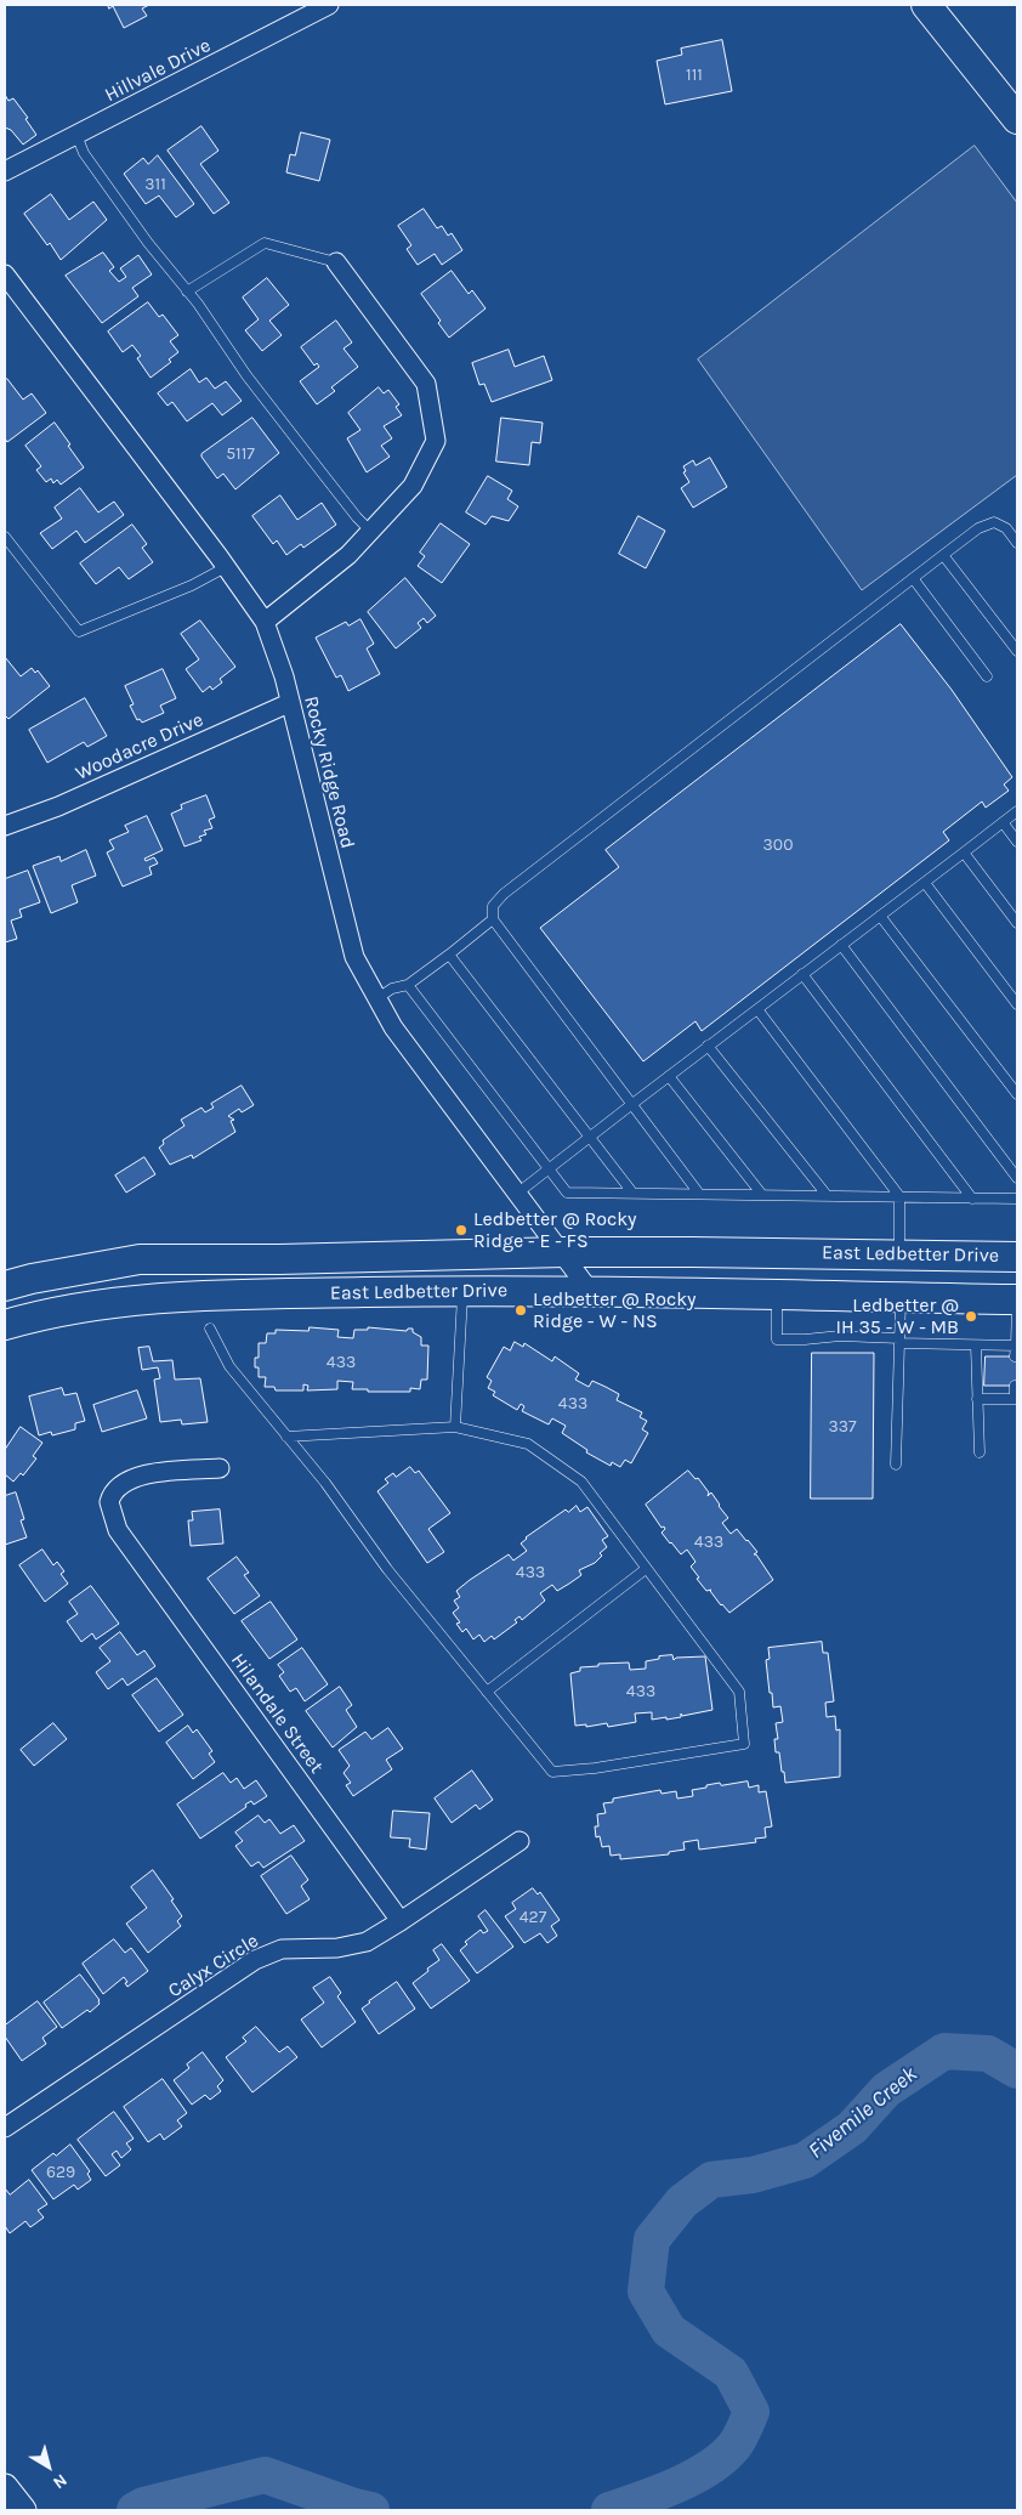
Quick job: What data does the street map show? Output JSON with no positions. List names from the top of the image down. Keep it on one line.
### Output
{"streets":{"main road":["East Ledbetter Drive"],"street":["Hillvale Drive","Woodacre Drive","Rocky Ridge Road","Hilandale Street","Calyx Circle"]},"crossings":[["Woodacre Drive","Rocky Ridge Road"],["Rocky Ridge Road","East Ledbetter Drive"],["Hilandale Street","Calyx Circle"]],"water":["Fivemile Creek"],"places":["Ledbetter @ Rocky Ridge - E - FS","Ledbetter @ Rocky Ridge - W - NS","Ledbetter @ IH 35 - W - MB"],"house_numbers":["111","311","5117","300","433","433","337","433","433","433","427","629"],"north":"bottom right"}
